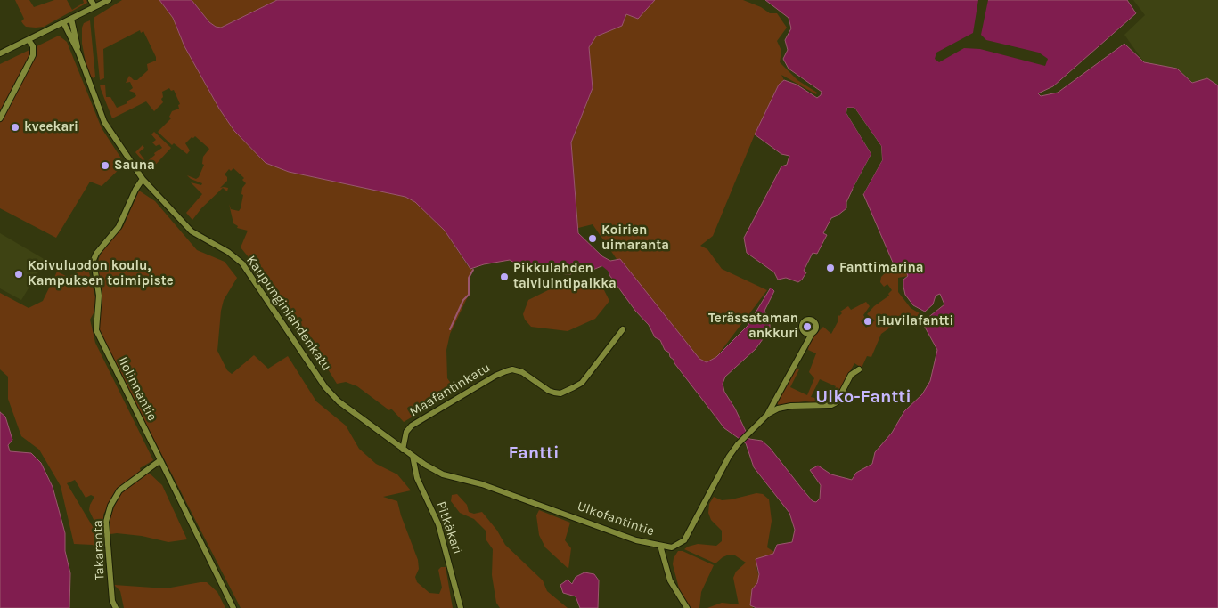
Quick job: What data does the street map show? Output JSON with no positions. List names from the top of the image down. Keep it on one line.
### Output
{"streets":{"street":["Kaupunginlahdenkatu","Ilolinnantie","Maafantinkatu","Ulkofantintie","Pitkäkari","Takaranta"]},"crossings":[["Kaupunginlahdenkatu","Ilolinnantie"],["Kaupunginlahdenkatu","Maafantinkatu"],["Kaupunginlahdenkatu","Ulkofantintie"],["Ilolinnantie","Takaranta"],["Maafantinkatu","Ulkofantintie"],["Ulkofantintie","Pitkäkari"]],"districts":["Ulko-Fantti","Fantti"],"places":["kveekari","Sauna","Koirien uimaranta","Fanttimarina","Koivuluodon koulu, Kampuksen toimipiste","Pikkulahden talviuintipaikka","Huvilafantti","Terässataman ankkuri"]}
